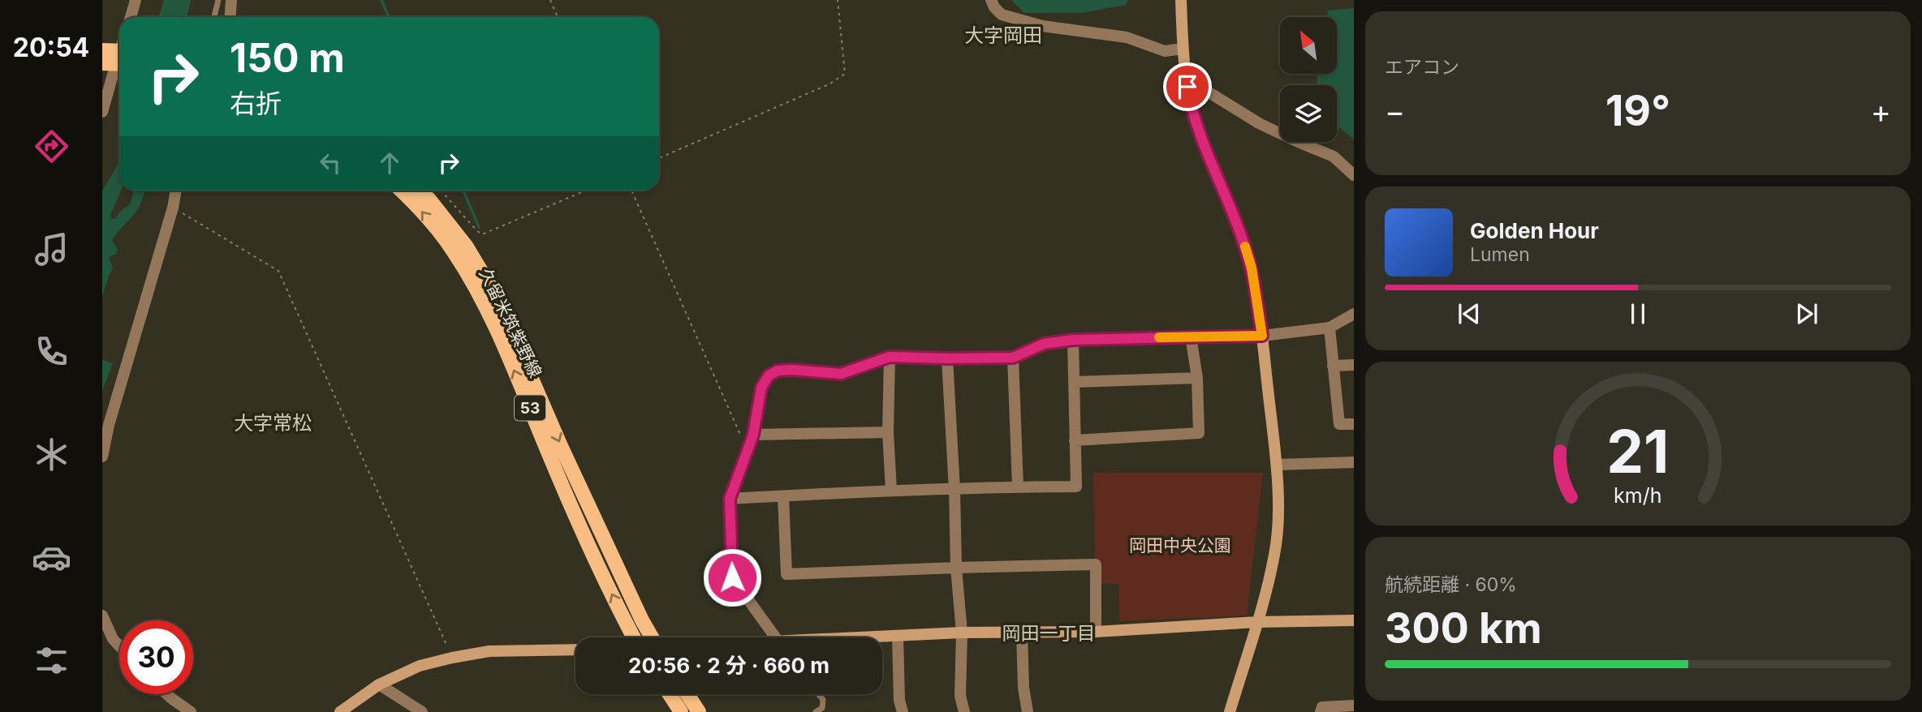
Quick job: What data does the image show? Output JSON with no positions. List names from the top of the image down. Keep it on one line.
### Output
{"streets":{"main road":["久留米筑紫野線","53"]},"districts":["大字岡田","大字常松","岡田一丁目"],"parks":["岡田中央公園"],"north":"top left","page":{"tabs":"20:54","tile":["エアコン",["航続距離 · 60%","300 km"]],"turn":["150 m","右折"],"heat":["−","19°","+"],"song":["Golden Hour","Lumen"],"limit":"30","trip":"20:56 · 2 分 · 660 m","gauge":["21","km/h"]}}
